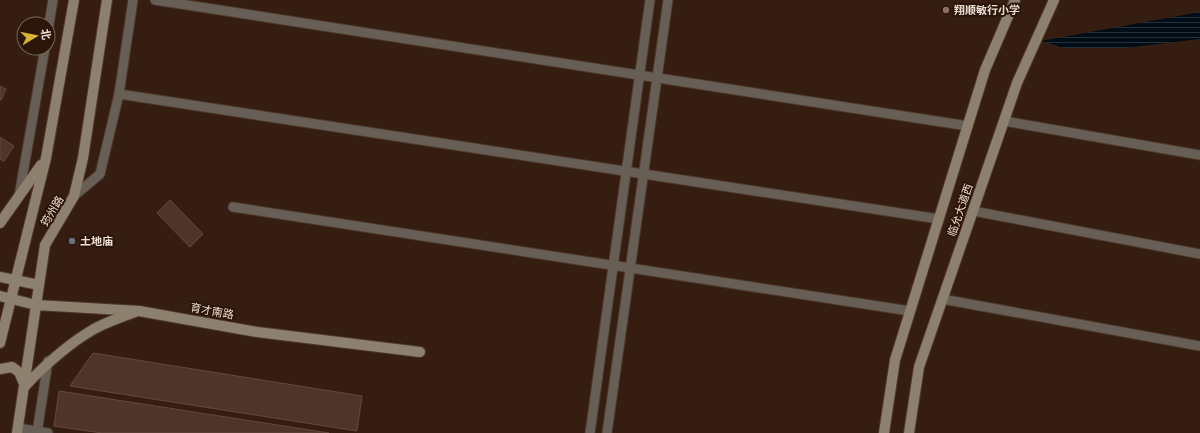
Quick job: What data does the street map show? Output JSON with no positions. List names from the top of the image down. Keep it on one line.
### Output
{"streets":{"main road":["临允大道西","筠州路","育才南路"]},"crossings":[["筠州路","育才南路"]],"places":["翔顺敏行小学","土地庙"],"north":"right"}
